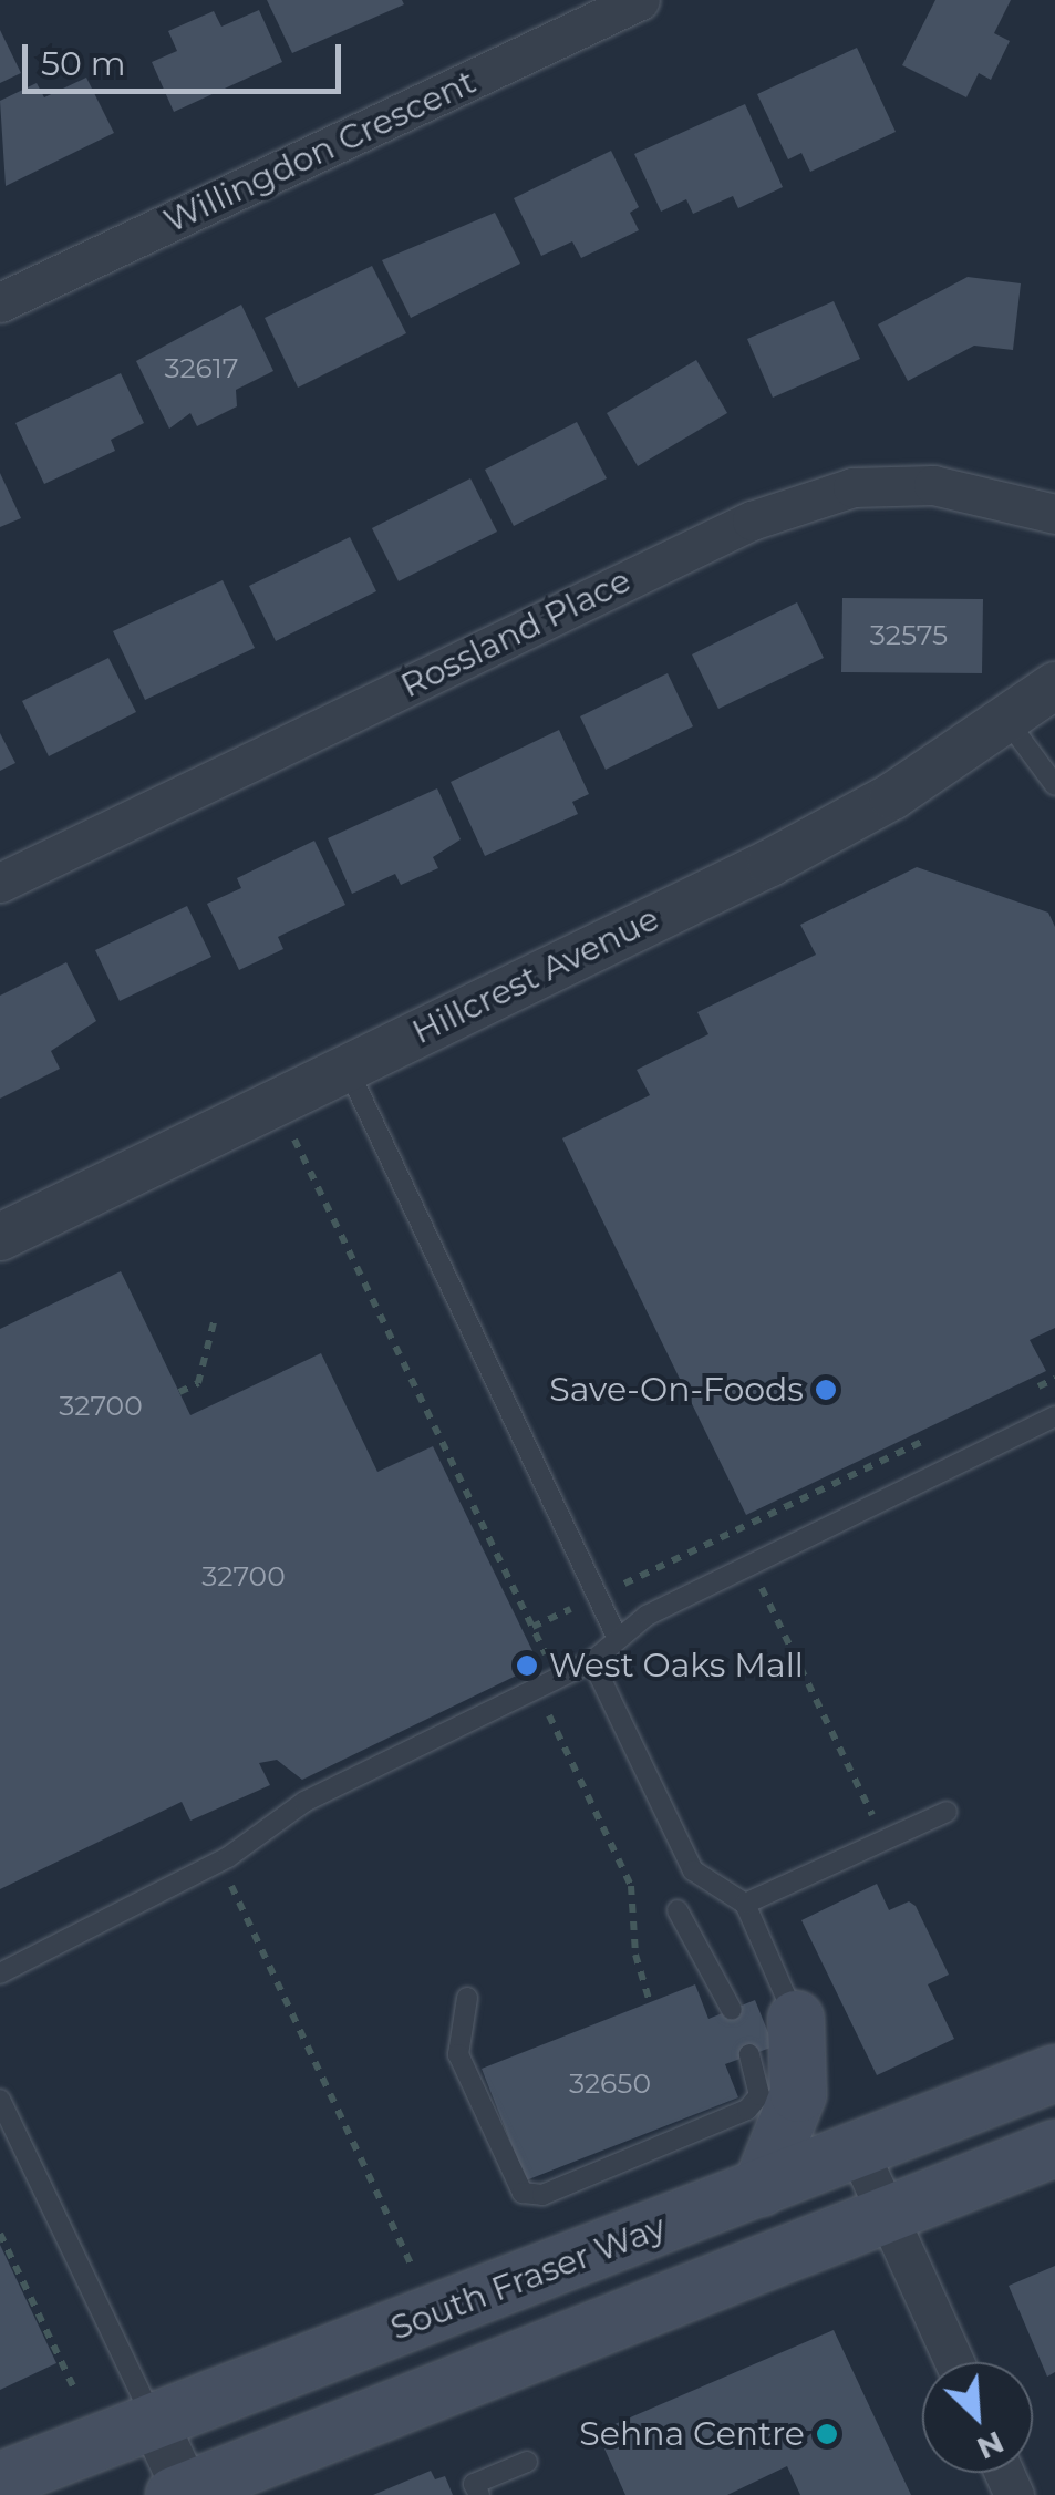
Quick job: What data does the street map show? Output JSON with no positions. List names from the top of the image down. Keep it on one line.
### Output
{"streets":{"main road":["South Fraser Way"],"street":["Willingdon Crescent","Rossland Place","Hillcrest Avenue"]},"places":["Save-On-Foods","West Oaks Mall","Sehna Centre"],"house_numbers":["32617","32575","32700","32700","32650"],"scale_bar":"50 m","north":"bottom right"}
